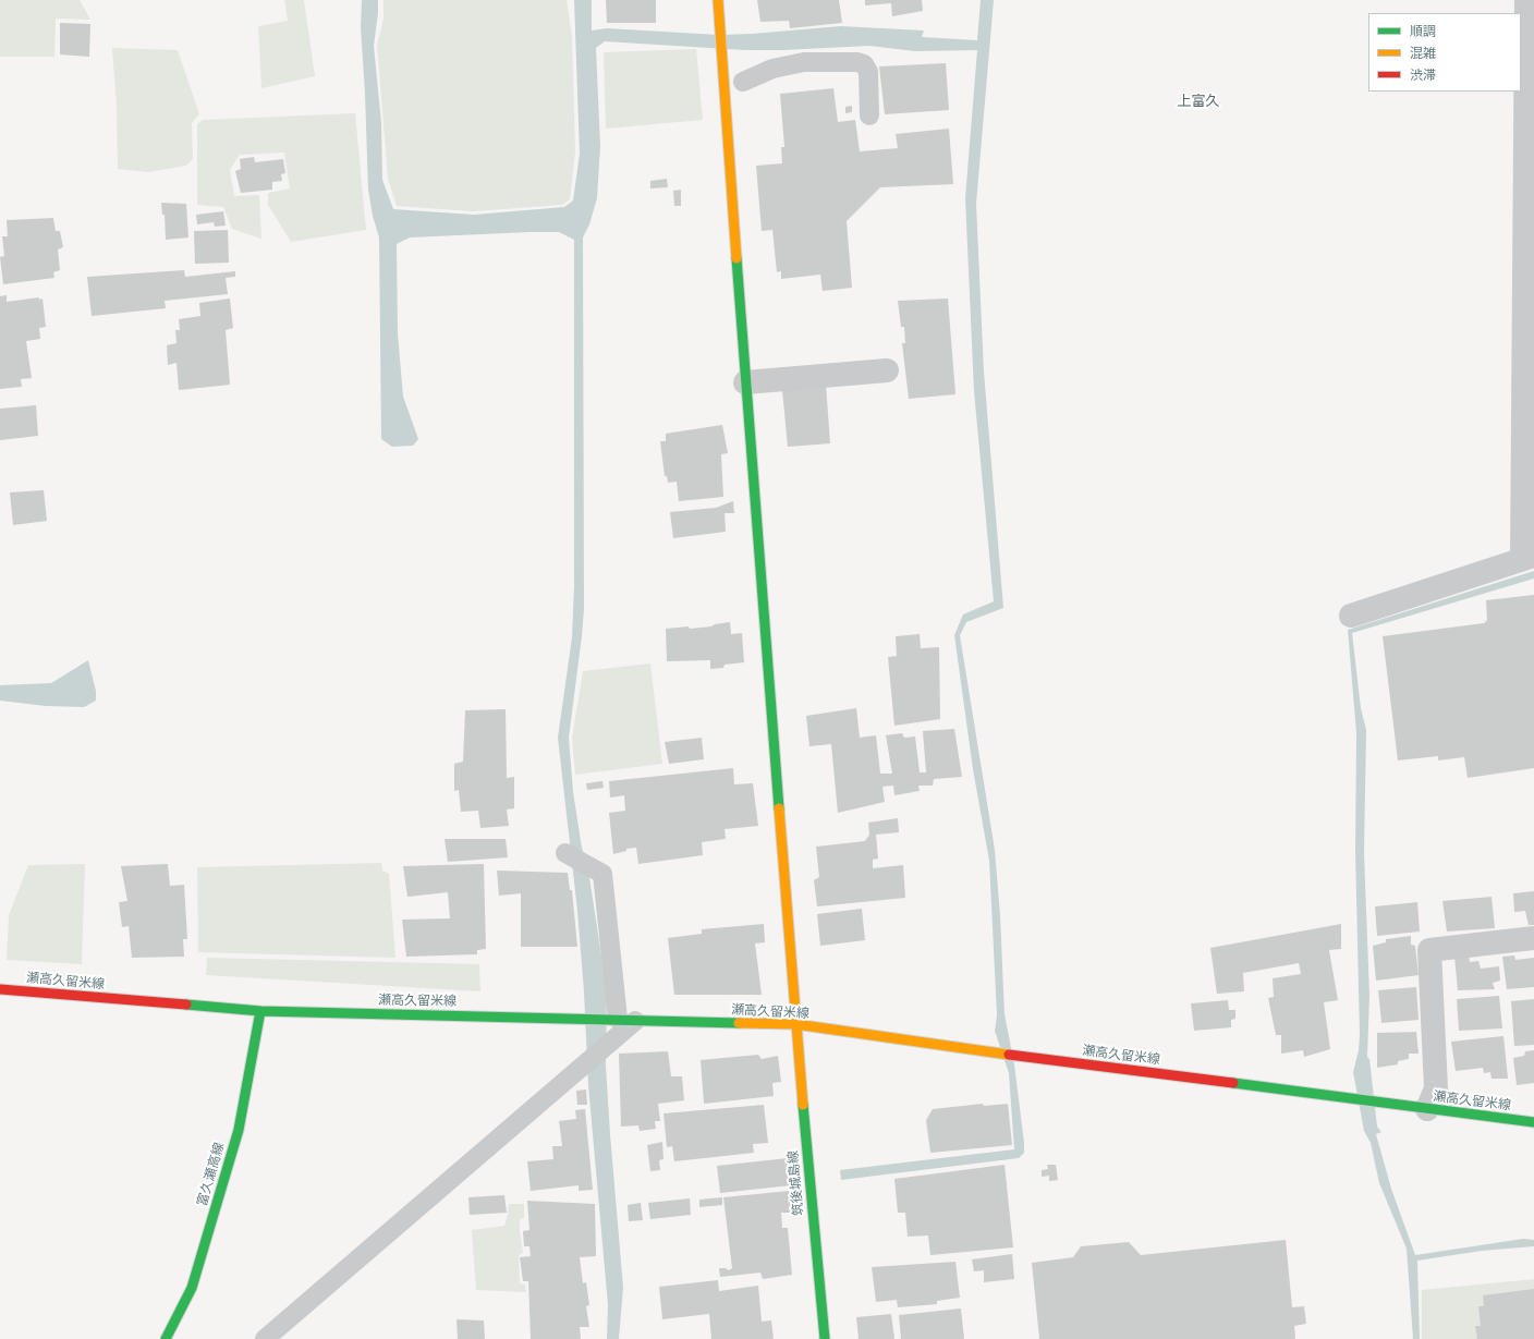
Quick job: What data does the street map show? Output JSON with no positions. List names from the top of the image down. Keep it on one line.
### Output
{"streets":{"main road":["瀬高久留米線","富久瀬高線","筑後城島線"]},"crossings":[["瀬高久留米線","富久瀬高線"],["瀬高久留米線","筑後城島線"]],"districts":["上富久"],"legend":["順調","混雑","渋滞"]}
